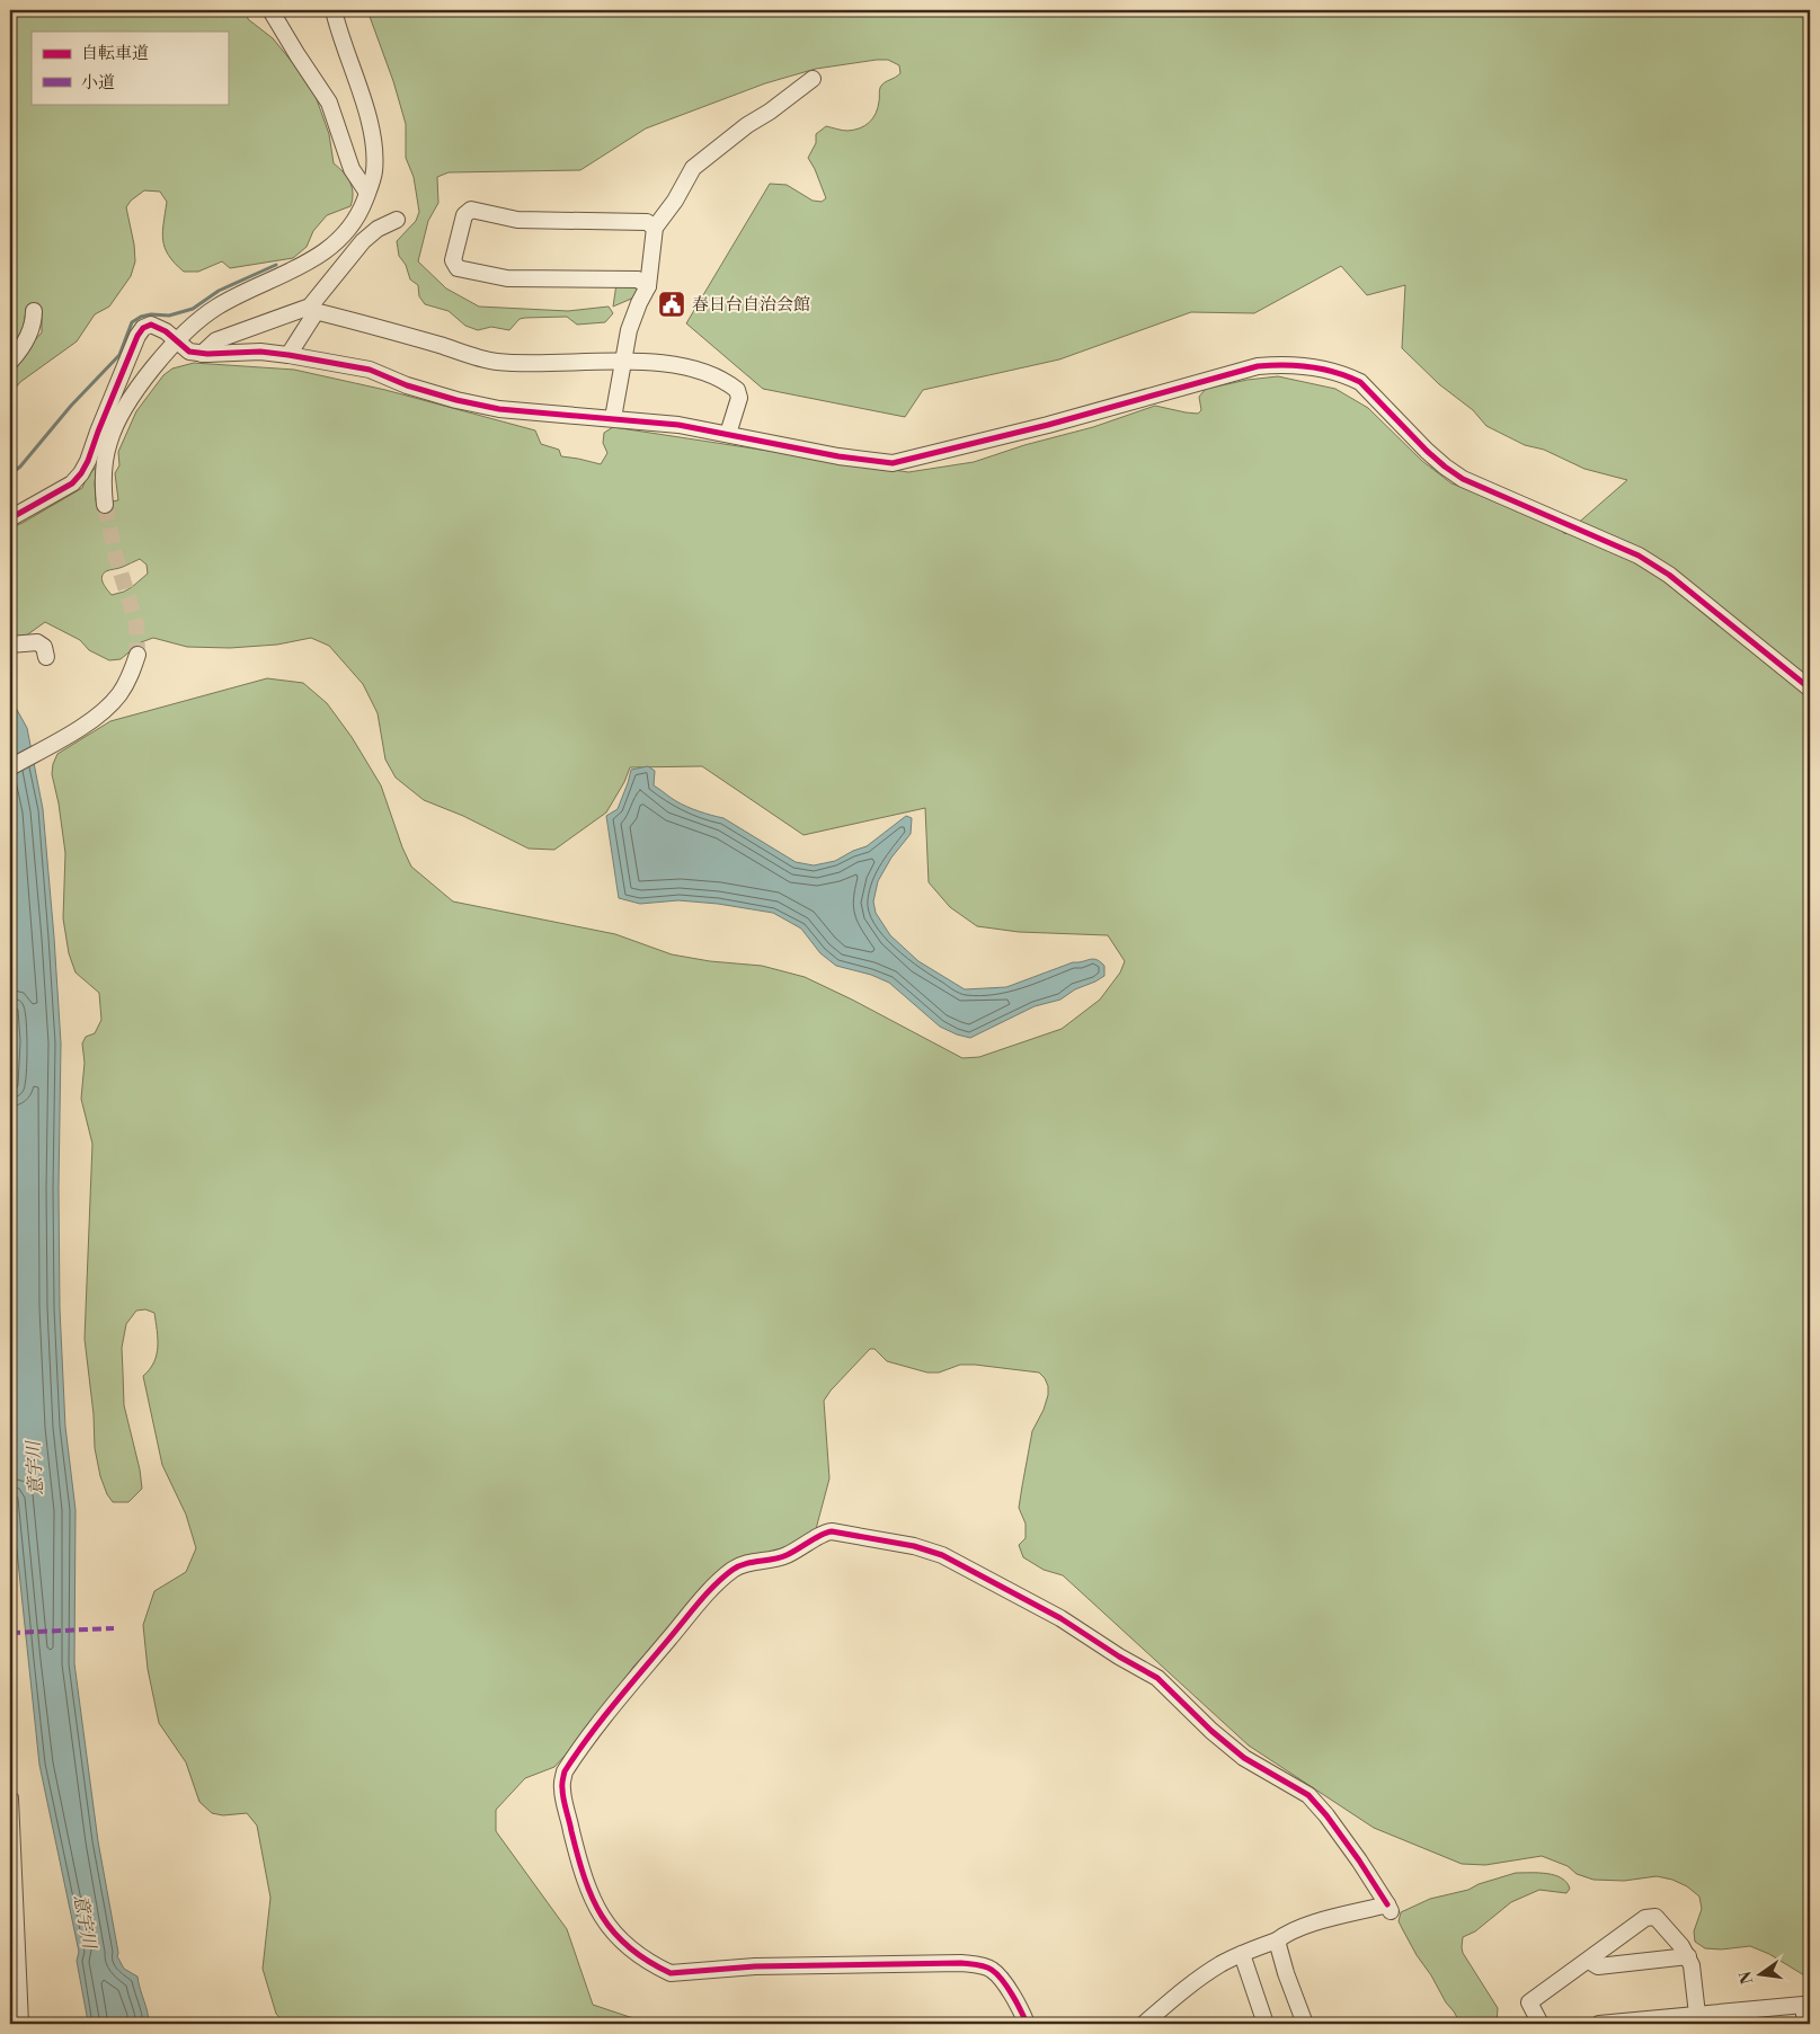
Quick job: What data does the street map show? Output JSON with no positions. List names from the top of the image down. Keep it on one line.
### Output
{"water":["意宇川"],"places":{"public building":["春日台自治会館"]},"legend":["自転車道","小道"],"north":"left"}
